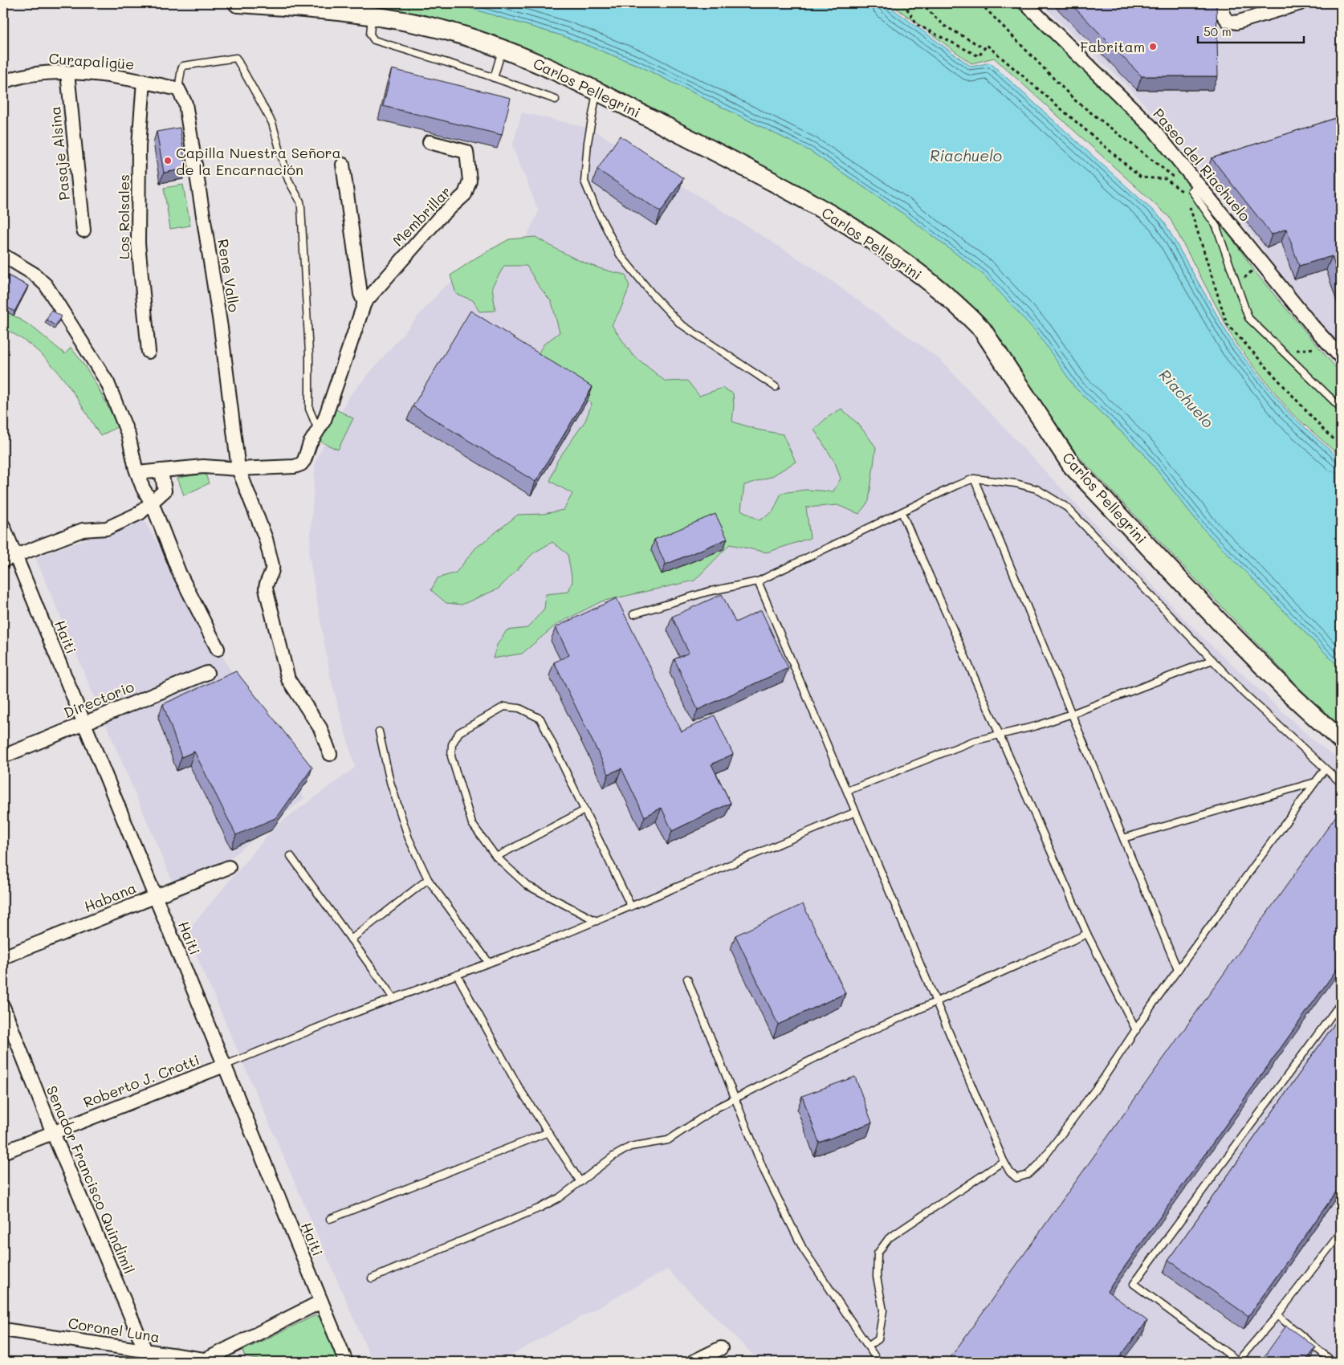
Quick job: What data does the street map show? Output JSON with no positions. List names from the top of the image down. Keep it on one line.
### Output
{"streets":{"street":["Curapaligüe","Carlos Pellegrini","Pasaje Alsina","Paseo del Riachuelo","Membrillar","Los Rolsales","Rene Vallo","Haiti","Directorio","Habana","Roberto J. Crotti","Senador Francisco Quindimil","Coronel Luna"]},"crossings":[["Curapaligüe","Pasaje Alsina"],["Curapaligüe","Los Rolsales"],["Curapaligüe","Rene Vallo"],["Haiti","Directorio"],["Haiti","Habana"],["Haiti","Roberto J. Crotti"],["Roberto J. Crotti","Senador Francisco Quindimil"],["Senador Francisco Quindimil","Coronel Luna"]],"water":["Riachuelo"],"places":["Fabritam","Capilla Nuestra Señora de la Encarnación"],"scale_bar":"50 m"}
